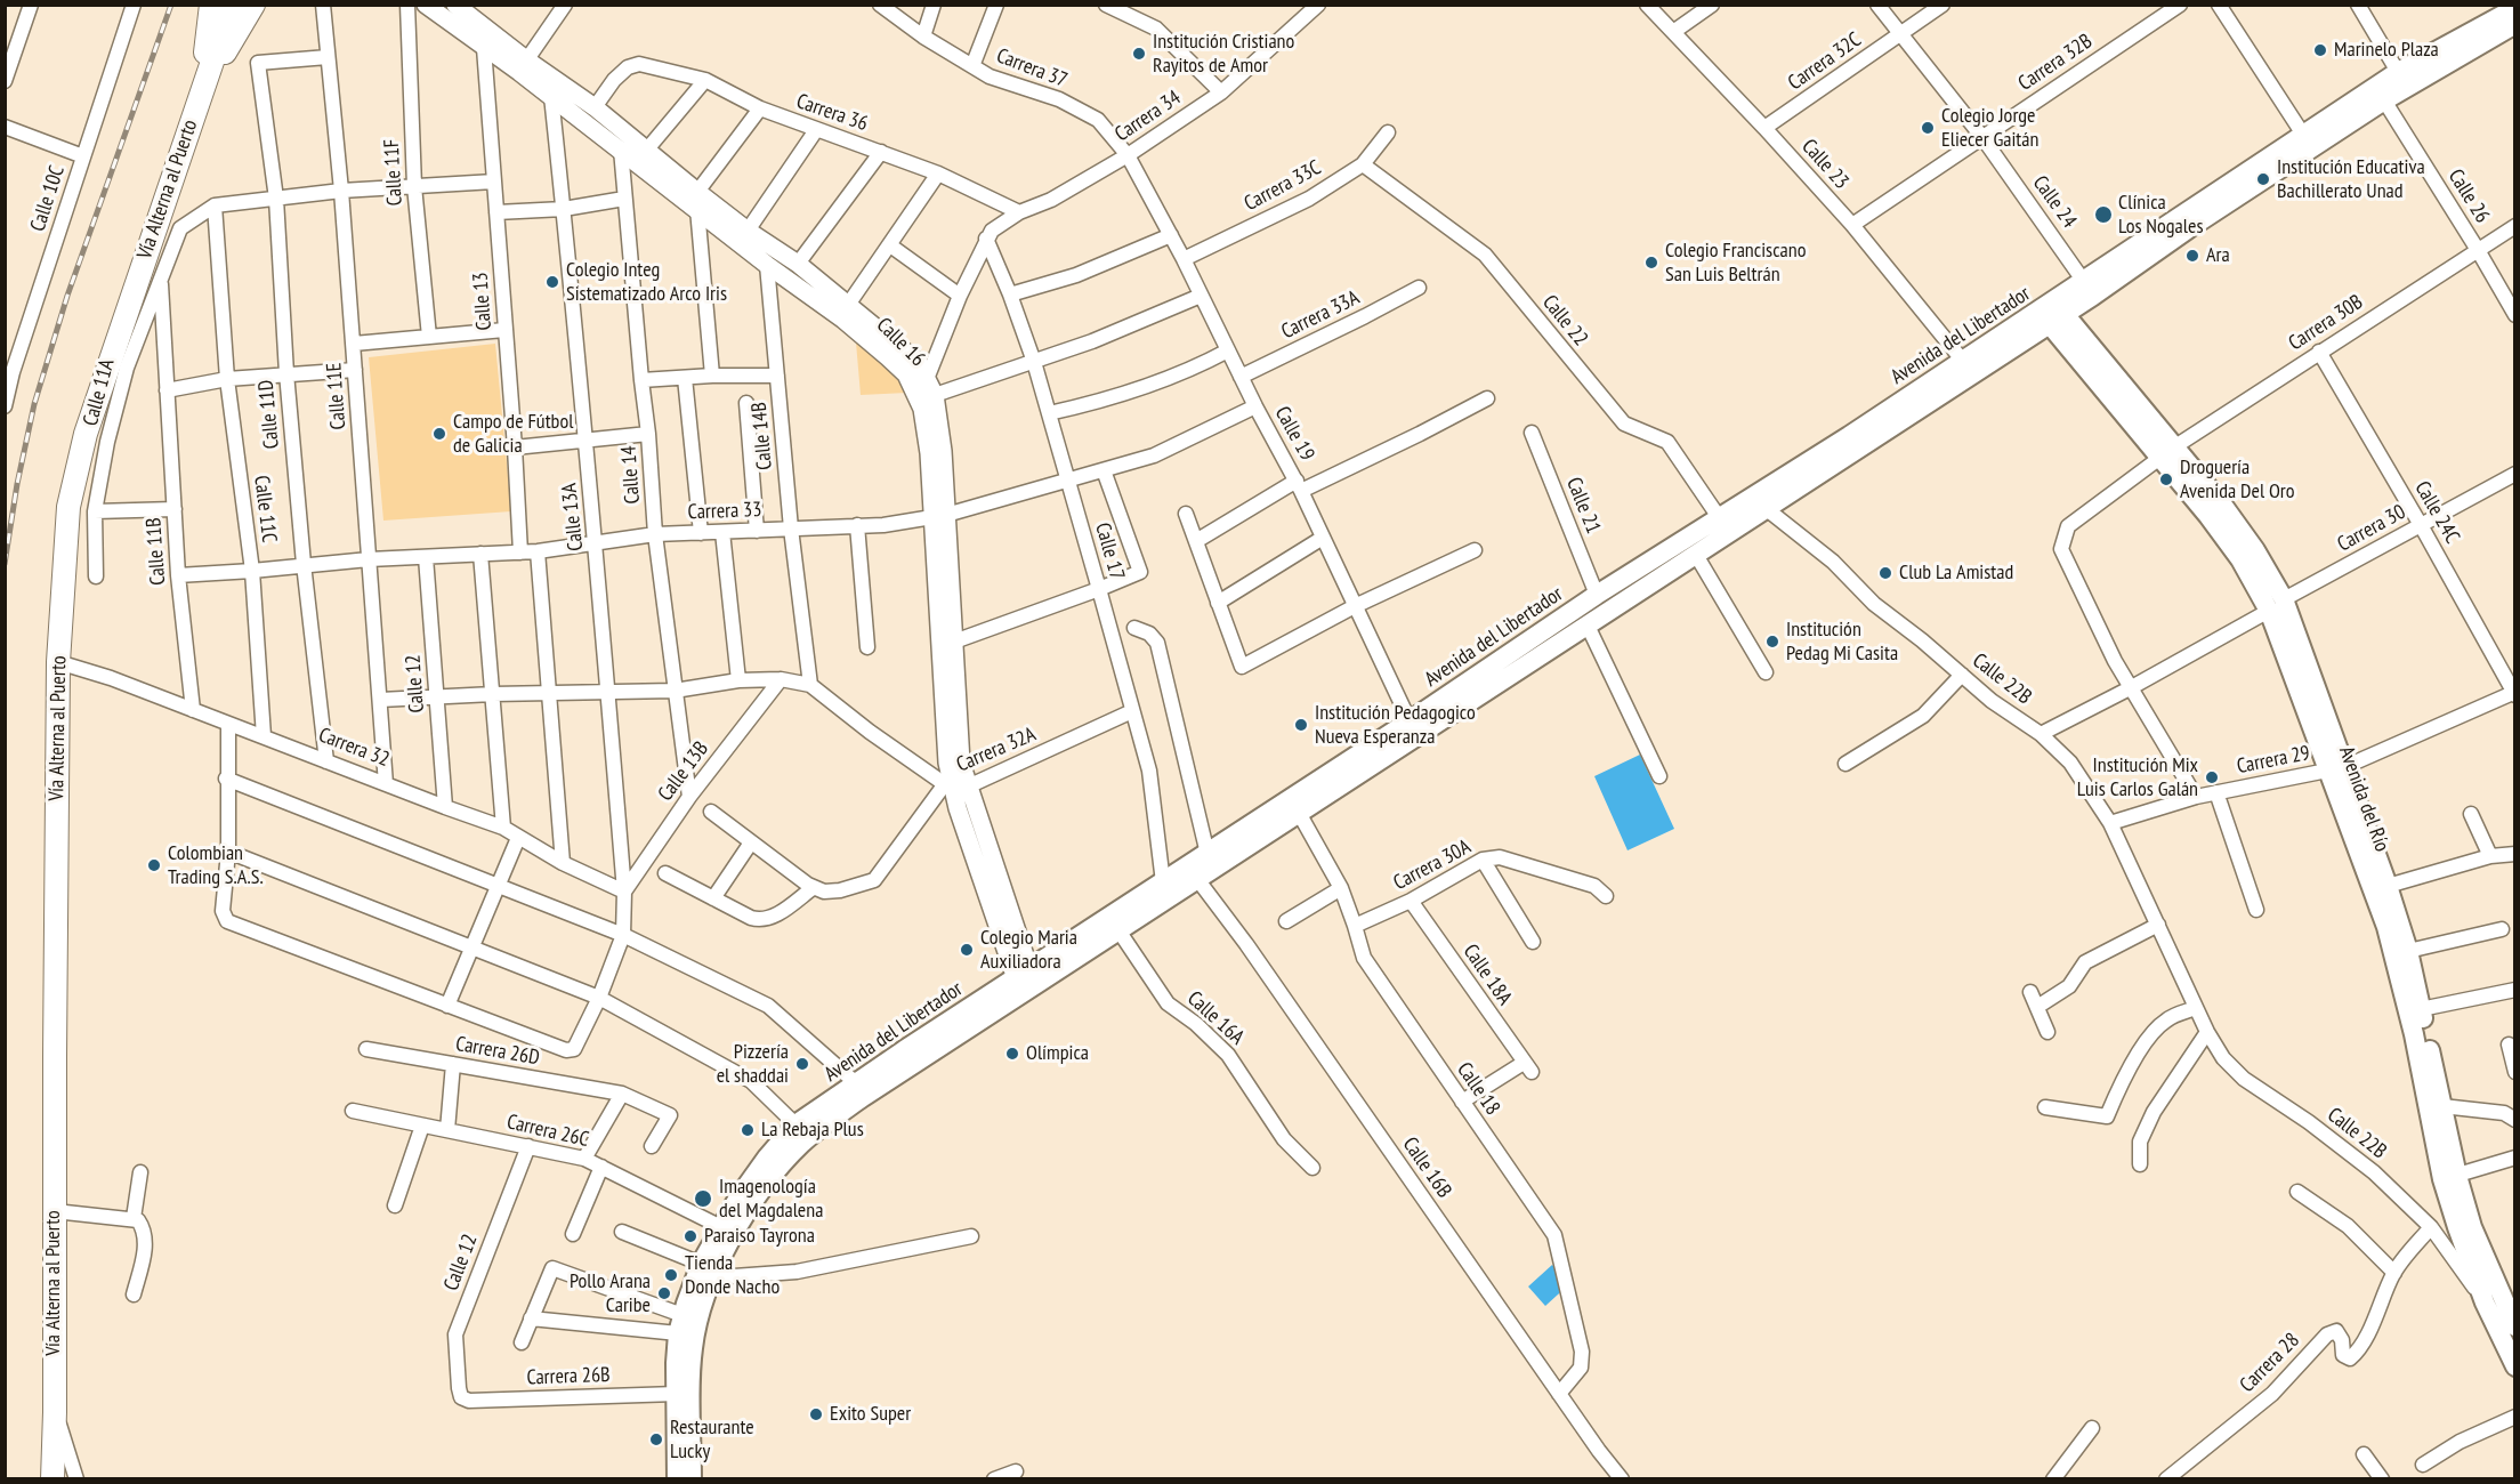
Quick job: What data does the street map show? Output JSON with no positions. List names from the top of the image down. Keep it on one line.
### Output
{"streets":{"main road":["Vía Alterna al Puerto","Avenida del Libertador","Avenida del Río"],"street":["Carrera 32C","Carrera 32B","Carrera 37","Carrera 36","Carrera 34","Calle 23","Calle 11F","Carrera 33C","Calle 26","Calle 10C","Calle 24","Calle 13","Carrera 33A","Calle 22","Carrera 30B","Calle 16","Calle 11A","Calle 11E","Calle 11D","Calle 19","Calle 14B","Calle 14","Calle 21","Calle 11C","Carrera 33","Calle 24C","Calle 13A","Carrera 30","Calle 11B","Calle 17","Calle 22B","Calle 12","Carrera 32","Carrera 32A","Carrera 29","Calle 13B","Carrera 30A","Calle 18A","Calle 16A","Carrera 26D","Calle 18","Carrera 26C","Calle 16B","Carrera 28","Carrera 26B"]},"crossings":[["Carrera 32C","Calle 23"],["Carrera 32C","Calle 24"],["Carrera 32B","Calle 23"],["Carrera 32B","Calle 24"],["Carrera 37","Carrera 34"],["Carrera 37","Calle 19"],["Carrera 36","Carrera 34"],["Carrera 36","Calle 16"],["Carrera 34","Calle 16"],["Carrera 34","Calle 19"],["Carrera 34","Calle 17"],["Calle 23","Avenida del Libertador"],["Carrera 33C","Calle 22"],["Carrera 33C","Calle 19"],["Vía Alterna al Puerto","Carrera 32"],["Calle 26","Carrera 30B"],["Calle 26","Avenida del Libertador"],["Calle 24","Avenida del Libertador"],["Calle 13","Calle 16"],["Calle 13","Carrera 33"],["Carrera 33A","Calle 19"],["Calle 22","Avenida del Libertador"],["Carrera 30B","Calle 24C"],["Carrera 30B","Carrera 30"],["Carrera 30B","Carrera 29"],["Carrera 30B","Avenida del Río"],["Avenida del Libertador","Calle 16"],["Avenida del Libertador","Calle 19"],["Avenida del Libertador","Calle 21"],["Avenida del Libertador","Calle 17"],["Avenida del Libertador","Calle 22B"],["Avenida del Libertador","Avenida del Río"],["Avenida del Libertador","Calle 16A"],["Avenida del Libertador","Calle 18"],["Avenida del Libertador","Carrera 26C"],["Avenida del Libertador","Calle 16B"],["Avenida del Libertador","Carrera 26B"],["Calle 16","Calle 14B"],["Calle 16","Calle 14"],["Calle 16","Carrera 33"],["Calle 16","Calle 13A"],["Calle 16","Calle 17"],["Calle 16","Carrera 32A"],["Calle 11A","Calle 11C"],["Calle 11A","Calle 11B"],["Calle 11E","Calle 11D"],["Calle 11E","Carrera 33"],["Calle 11E","Carrera 32"],["Calle 11E","Carrera 32A"],["Calle 11D","Carrera 33"],["Calle 11D","Carrera 32"],["Calle 19","Carrera 33"],["Calle 14B","Carrera 33"],["Calle 14B","Carrera 32A"],["Calle 14","Carrera 33"],["Calle 14","Carrera 32A"],["Calle 14","Calle 13B"],["Calle 11C","Carrera 33"],["Calle 11C","Carrera 32"],["Carrera 33","Calle 13A"],["Carrera 33","Calle 11B"],["Carrera 33","Calle 17"],["Carrera 33","Calle 12"],["Calle 24C","Carrera 30"],["Calle 24C","Carrera 29"],["Calle 13A","Carrera 32"],["Calle 13A","Carrera 32A"],["Calle 13A","Calle 13B"],["Carrera 30","Calle 22B"],["Carrera 30","Avenida del Río"],["Calle 11B","Carrera 32"],["Calle 17","Carrera 32A"],["Calle 22B","Carrera 29"],["Calle 22B","Avenida del Río"],["Calle 12","Carrera 32"],["Calle 12","Carrera 32A"],["Calle 12","Carrera 26C"],["Calle 12","Carrera 26B"],["Carrera 32","Calle 13B"],["Carrera 32A","Calle 13B"],["Carrera 29","Avenida del Río"],["Carrera 30A","Calle 18A"],["Carrera 30A","Calle 18"],["Calle 18A","Calle 18"],["Calle 18","Calle 16B"]],"places":["Marinelo Plaza","Institución Cristiano Rayitos de Amor","Colegio Jorge Eliecer Gaitán","Institución Educativa Bachillerato Unad","Clínica Los Nogales","Ara","Colegio Franciscano San Luis Beltrán","Colegio Integ Sistematizado Arco Iris","Campo de Fútbol de Galicia","Droguería Avenida Del Oro","Club La Amistad","Institución Pedag Mi Casita","Institución Pedagogico Nueva Esperanza","Institución Mix Luis Carlos Galán","Colombian Trading S.A.S.","Colegio Maria Auxiliadora","Olímpica","Pizzería el shaddai","La Rebaja Plus","Imagenología del Magdalena","Paraiso Tayrona","Tienda Donde Nacho","Pollo Arana Caribe","Exito Super","Restaurante Lucky"]}
